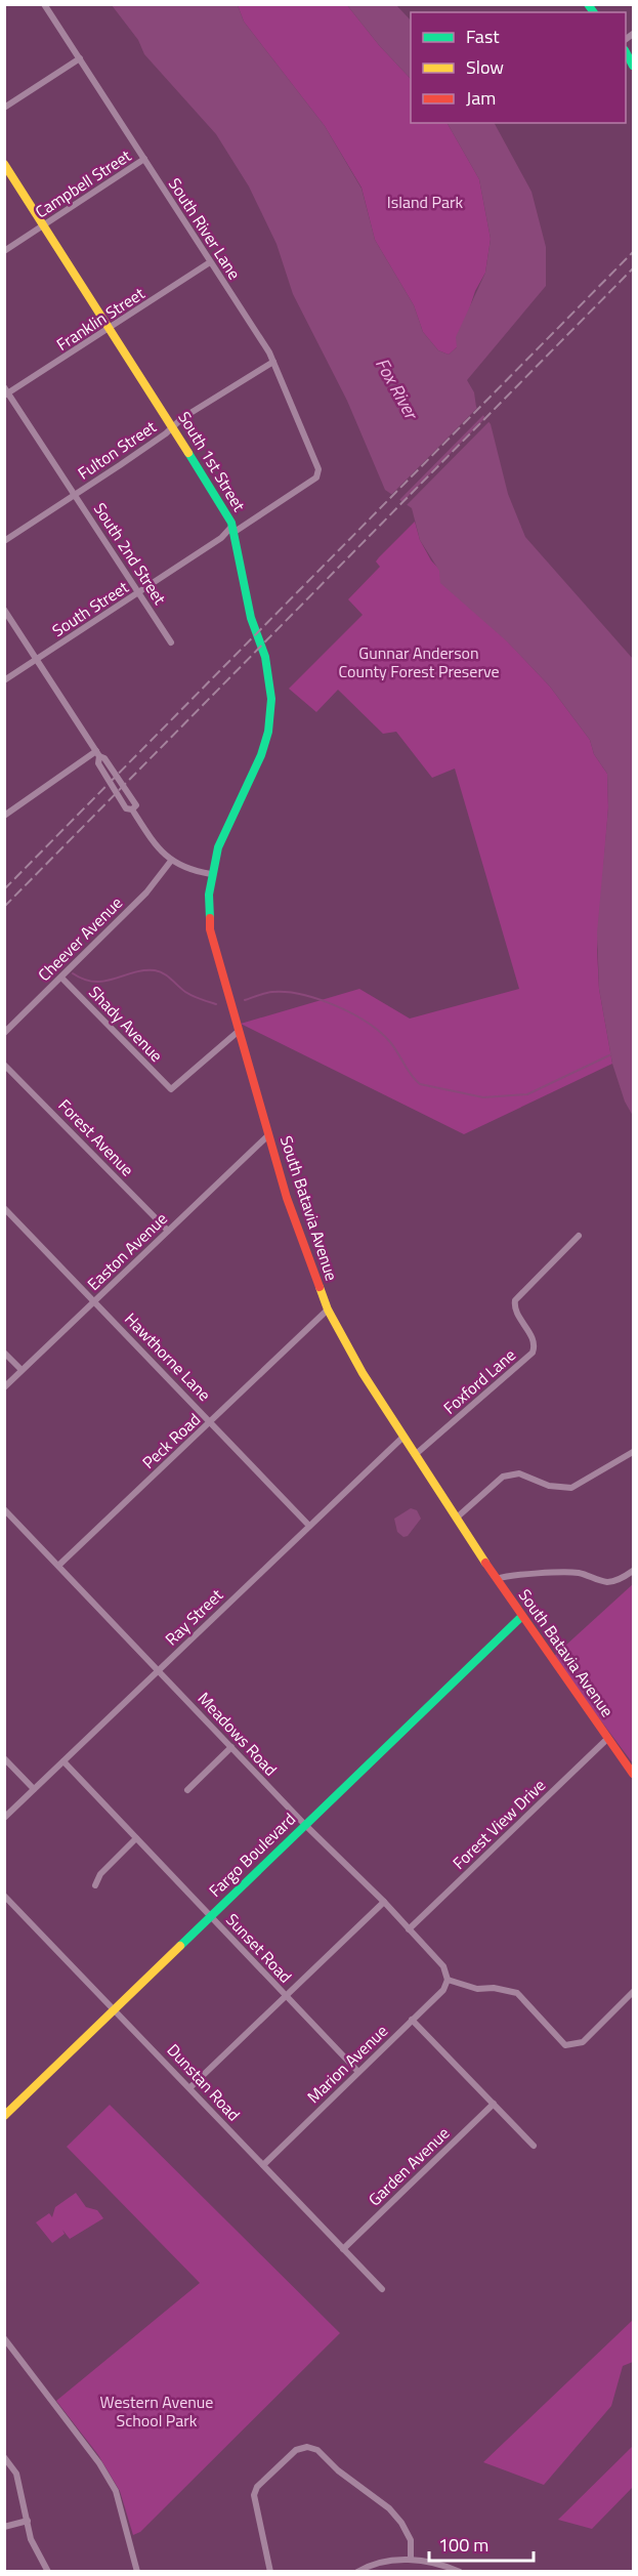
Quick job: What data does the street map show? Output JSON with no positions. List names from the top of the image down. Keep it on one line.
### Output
{"streets":{"main road":["South 1st Street","South Batavia Avenue","Fargo Boulevard"],"street":["Campbell Street","South River Lane","Franklin Street","Fulton Street","South 2nd Street","South Street","Cheever Avenue","Shady Avenue","Forest Avenue","Easton Avenue","Hawthorne Lane","Foxford Lane","Peck Road","Ray Street","Meadows Road","Forest View Drive","Sunset Road","Marion Avenue","Dunstan Road","Garden Avenue"]},"crossings":[["Campbell Street","South River Lane"],["Campbell Street","South 1st Street"],["South River Lane","Franklin Street"],["South River Lane","Fulton Street"],["South River Lane","South Street"],["Franklin Street","South 1st Street"],["Franklin Street","South 2nd Street"],["Fulton Street","South 1st Street"],["Fulton Street","South 2nd Street"],["South 1st Street","South Street"],["South 1st Street","South Batavia Avenue"],["South 2nd Street","South Street"],["Cheever Avenue","Shady Avenue"],["Shady Avenue","South Batavia Avenue"],["Forest Avenue","Easton Avenue"],["South Batavia Avenue","Easton Avenue"],["South Batavia Avenue","Foxford Lane"],["South Batavia Avenue","Peck Road"],["South Batavia Avenue","Ray Street"],["South Batavia Avenue","Forest View Drive"],["South Batavia Avenue","Fargo Boulevard"],["Easton Avenue","Hawthorne Lane"],["Hawthorne Lane","Peck Road"],["Hawthorne Lane","Ray Street"],["Peck Road","Meadows Road"],["Ray Street","Meadows Road"],["Ray Street","Sunset Road"],["Meadows Road","Forest View Drive"],["Meadows Road","Fargo Boulevard"],["Meadows Road","Marion Avenue"],["Fargo Boulevard","Sunset Road"],["Fargo Boulevard","Dunstan Road"],["Sunset Road","Marion Avenue"],["Marion Avenue","Dunstan Road"],["Dunstan Road","Garden Avenue"]],"water":["Fox River"],"parks":["Island Park","Gunnar Anderson County Forest Preserve","Western Avenue School Park"],"legend":["Fast","Slow","Jam"],"scale_bar":"100 m"}
